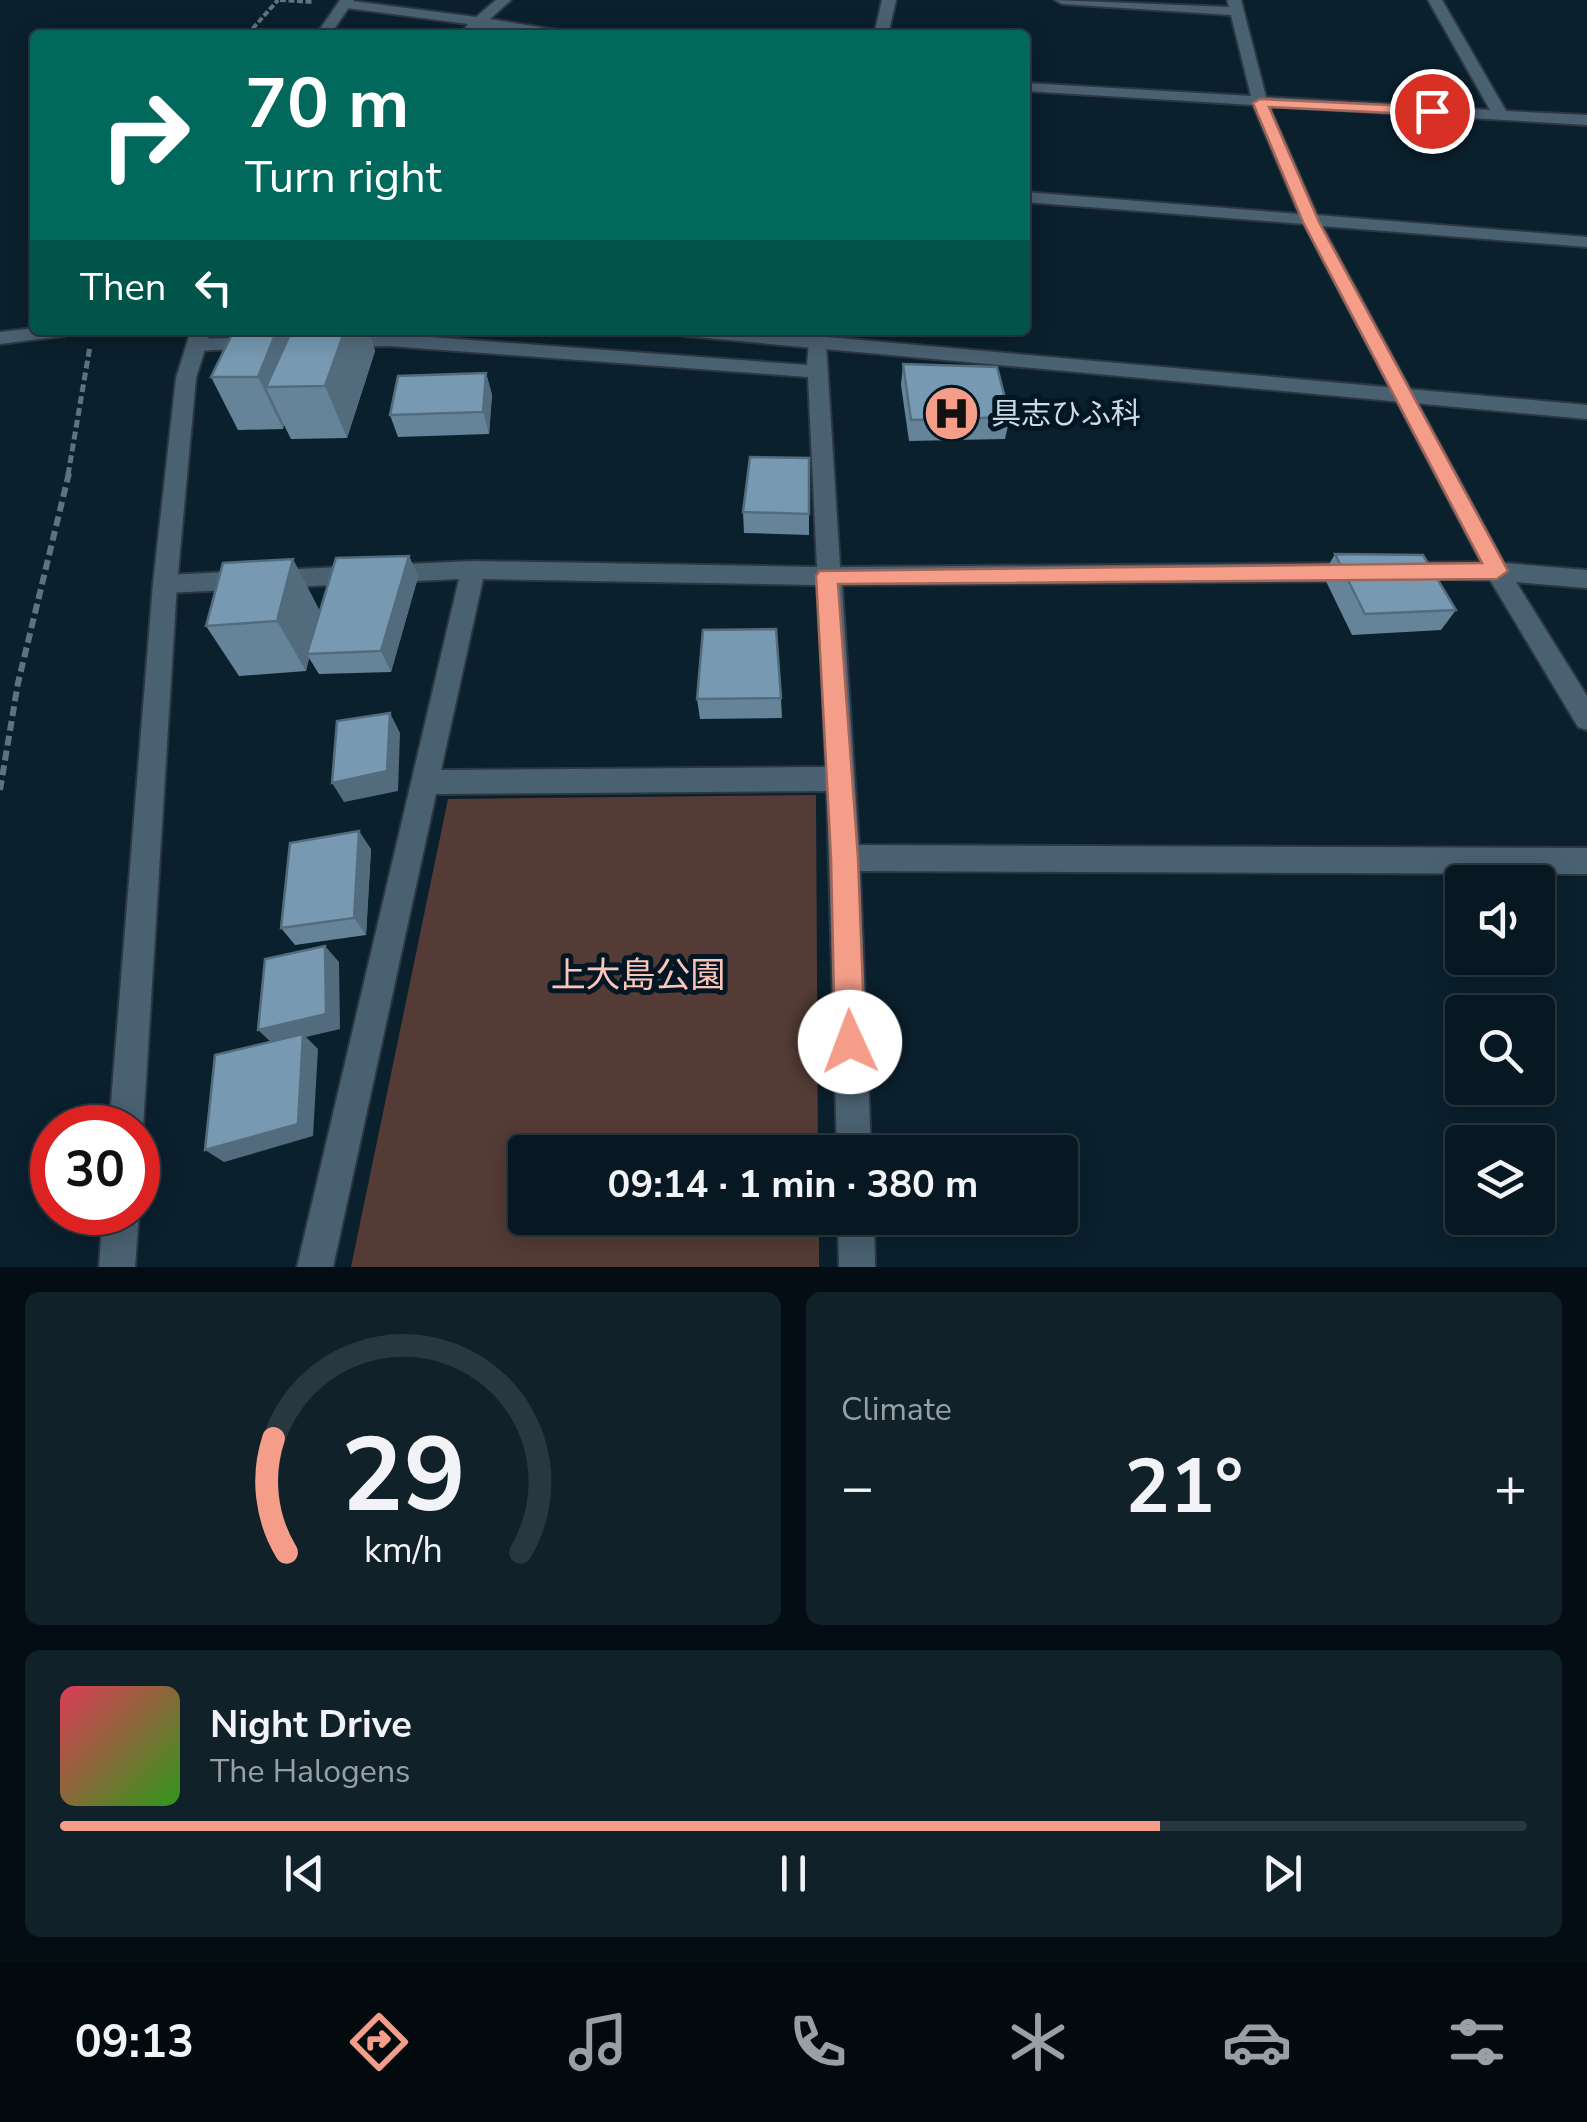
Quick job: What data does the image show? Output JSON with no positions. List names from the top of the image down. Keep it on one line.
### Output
{"parks":["上大島公園"],"places":{"hospital":["具志ひふ科"]},"page":{"turn":["70 m","Turn right"],"then":"Then","limit":"30","trip":"09:14 · 1 min · 380 m","tile":"Climate","heat":["−","21°","+"],"song":["Night Drive","The Halogens"],"tabs":"09:13","gauge":["29","km/h"]}}
